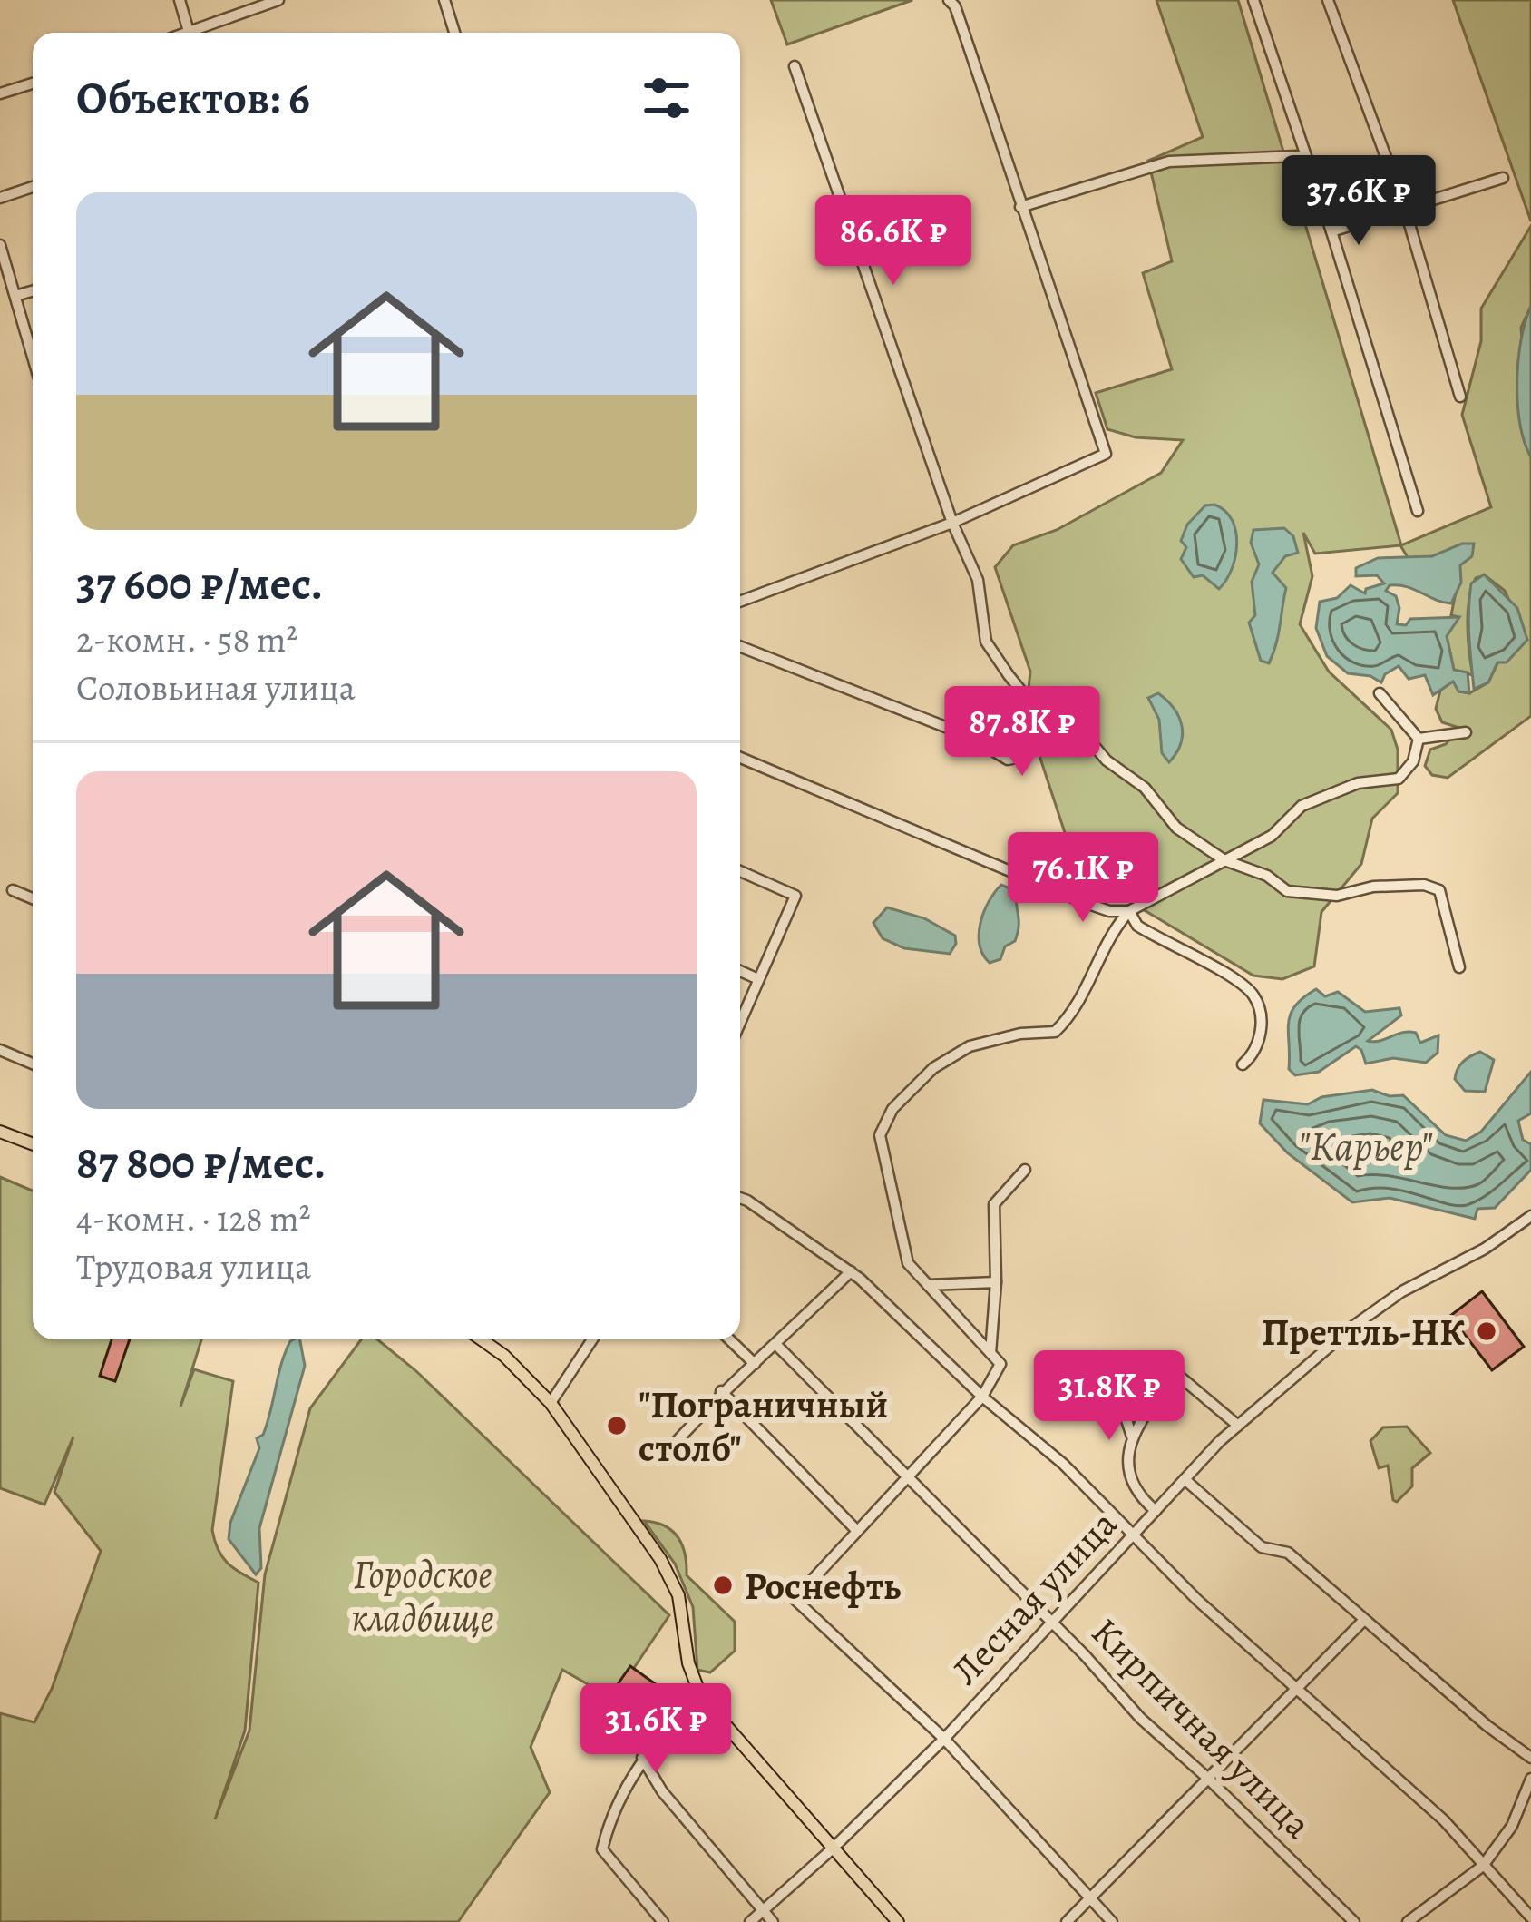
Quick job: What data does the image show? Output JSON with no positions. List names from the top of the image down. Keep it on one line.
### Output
{"streets":{"street":["Лесная улица","Кирпичная улица"]},"crossings":[["Лесная улица","Кирпичная улица"]],"water":["\"Карьер\""],"parks":["Городское кладбище"],"places":["Преттль-НК","\"Пограничный столб\"","Роснефть"],"page":{"heading":"Объектов: 6","price":["37.6K ₽","86.6K ₽","87.8K ₽","76.1K ₽","31.8K ₽","31.6K ₽"],"list":[{"name":"37 600 ₽/мес.","note":"2-комн. · 58 m² · Соловьиная улица"},{"name":"87 800 ₽/мес.","note":"4-комн. · 128 m² · Трудовая улица"}]}}
